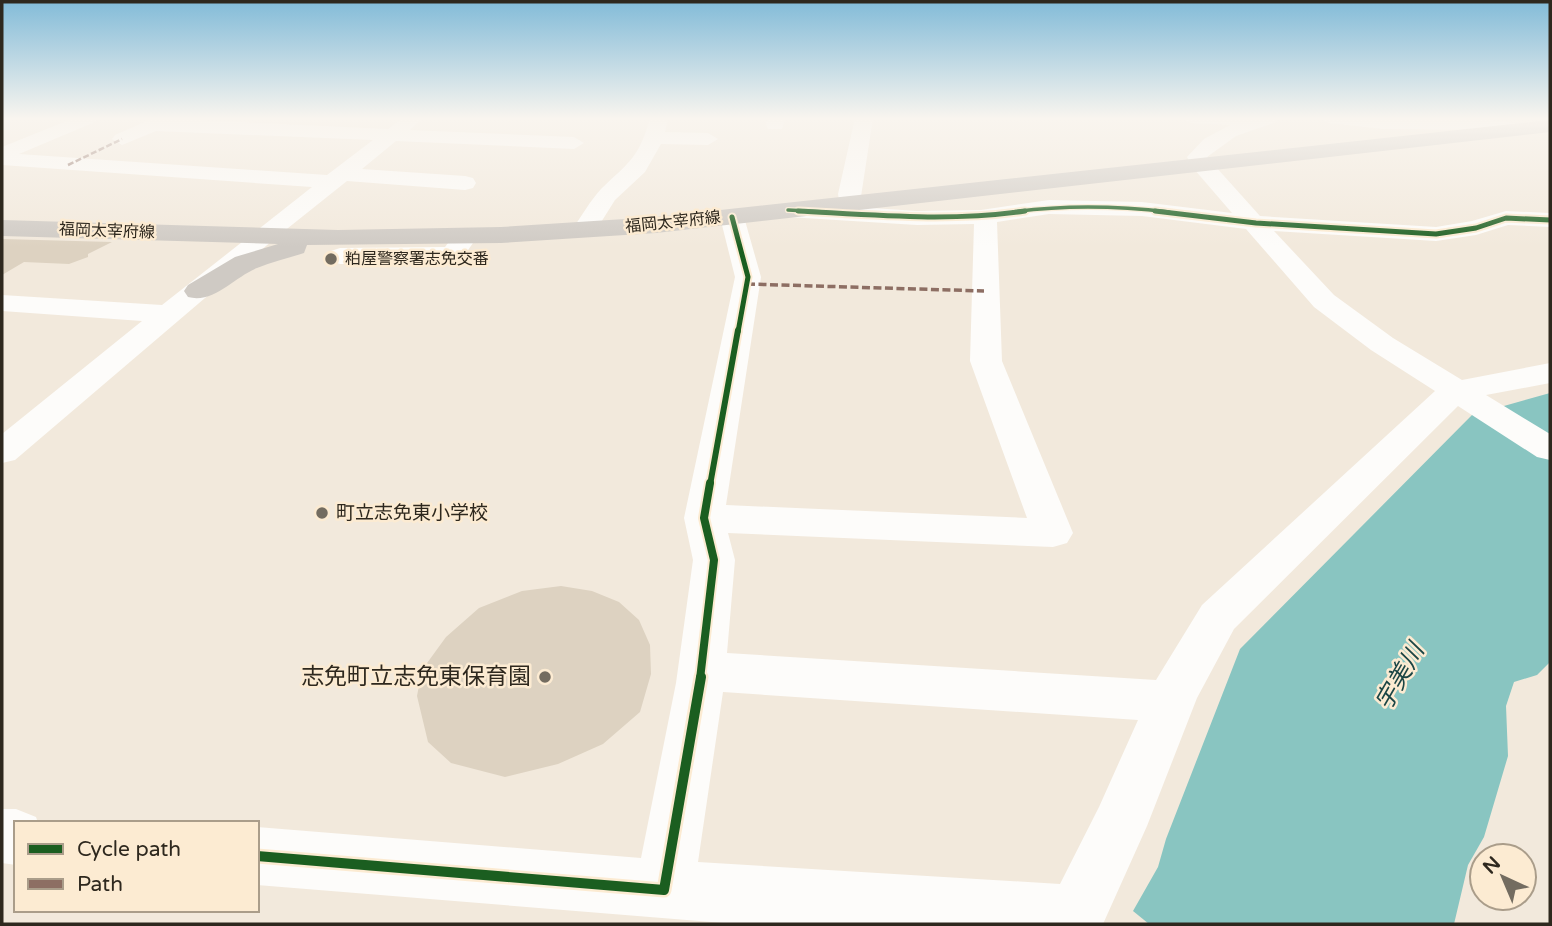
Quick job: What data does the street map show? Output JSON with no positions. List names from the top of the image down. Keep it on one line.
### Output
{"streets":{"main road":["福岡太宰府線"]},"water":["宇美川"],"places":["粕屋警察署志免交番","町立志免東小学校","志免町立志免東保育園"],"legend":["Cycle path","Path"],"north":"top left"}
